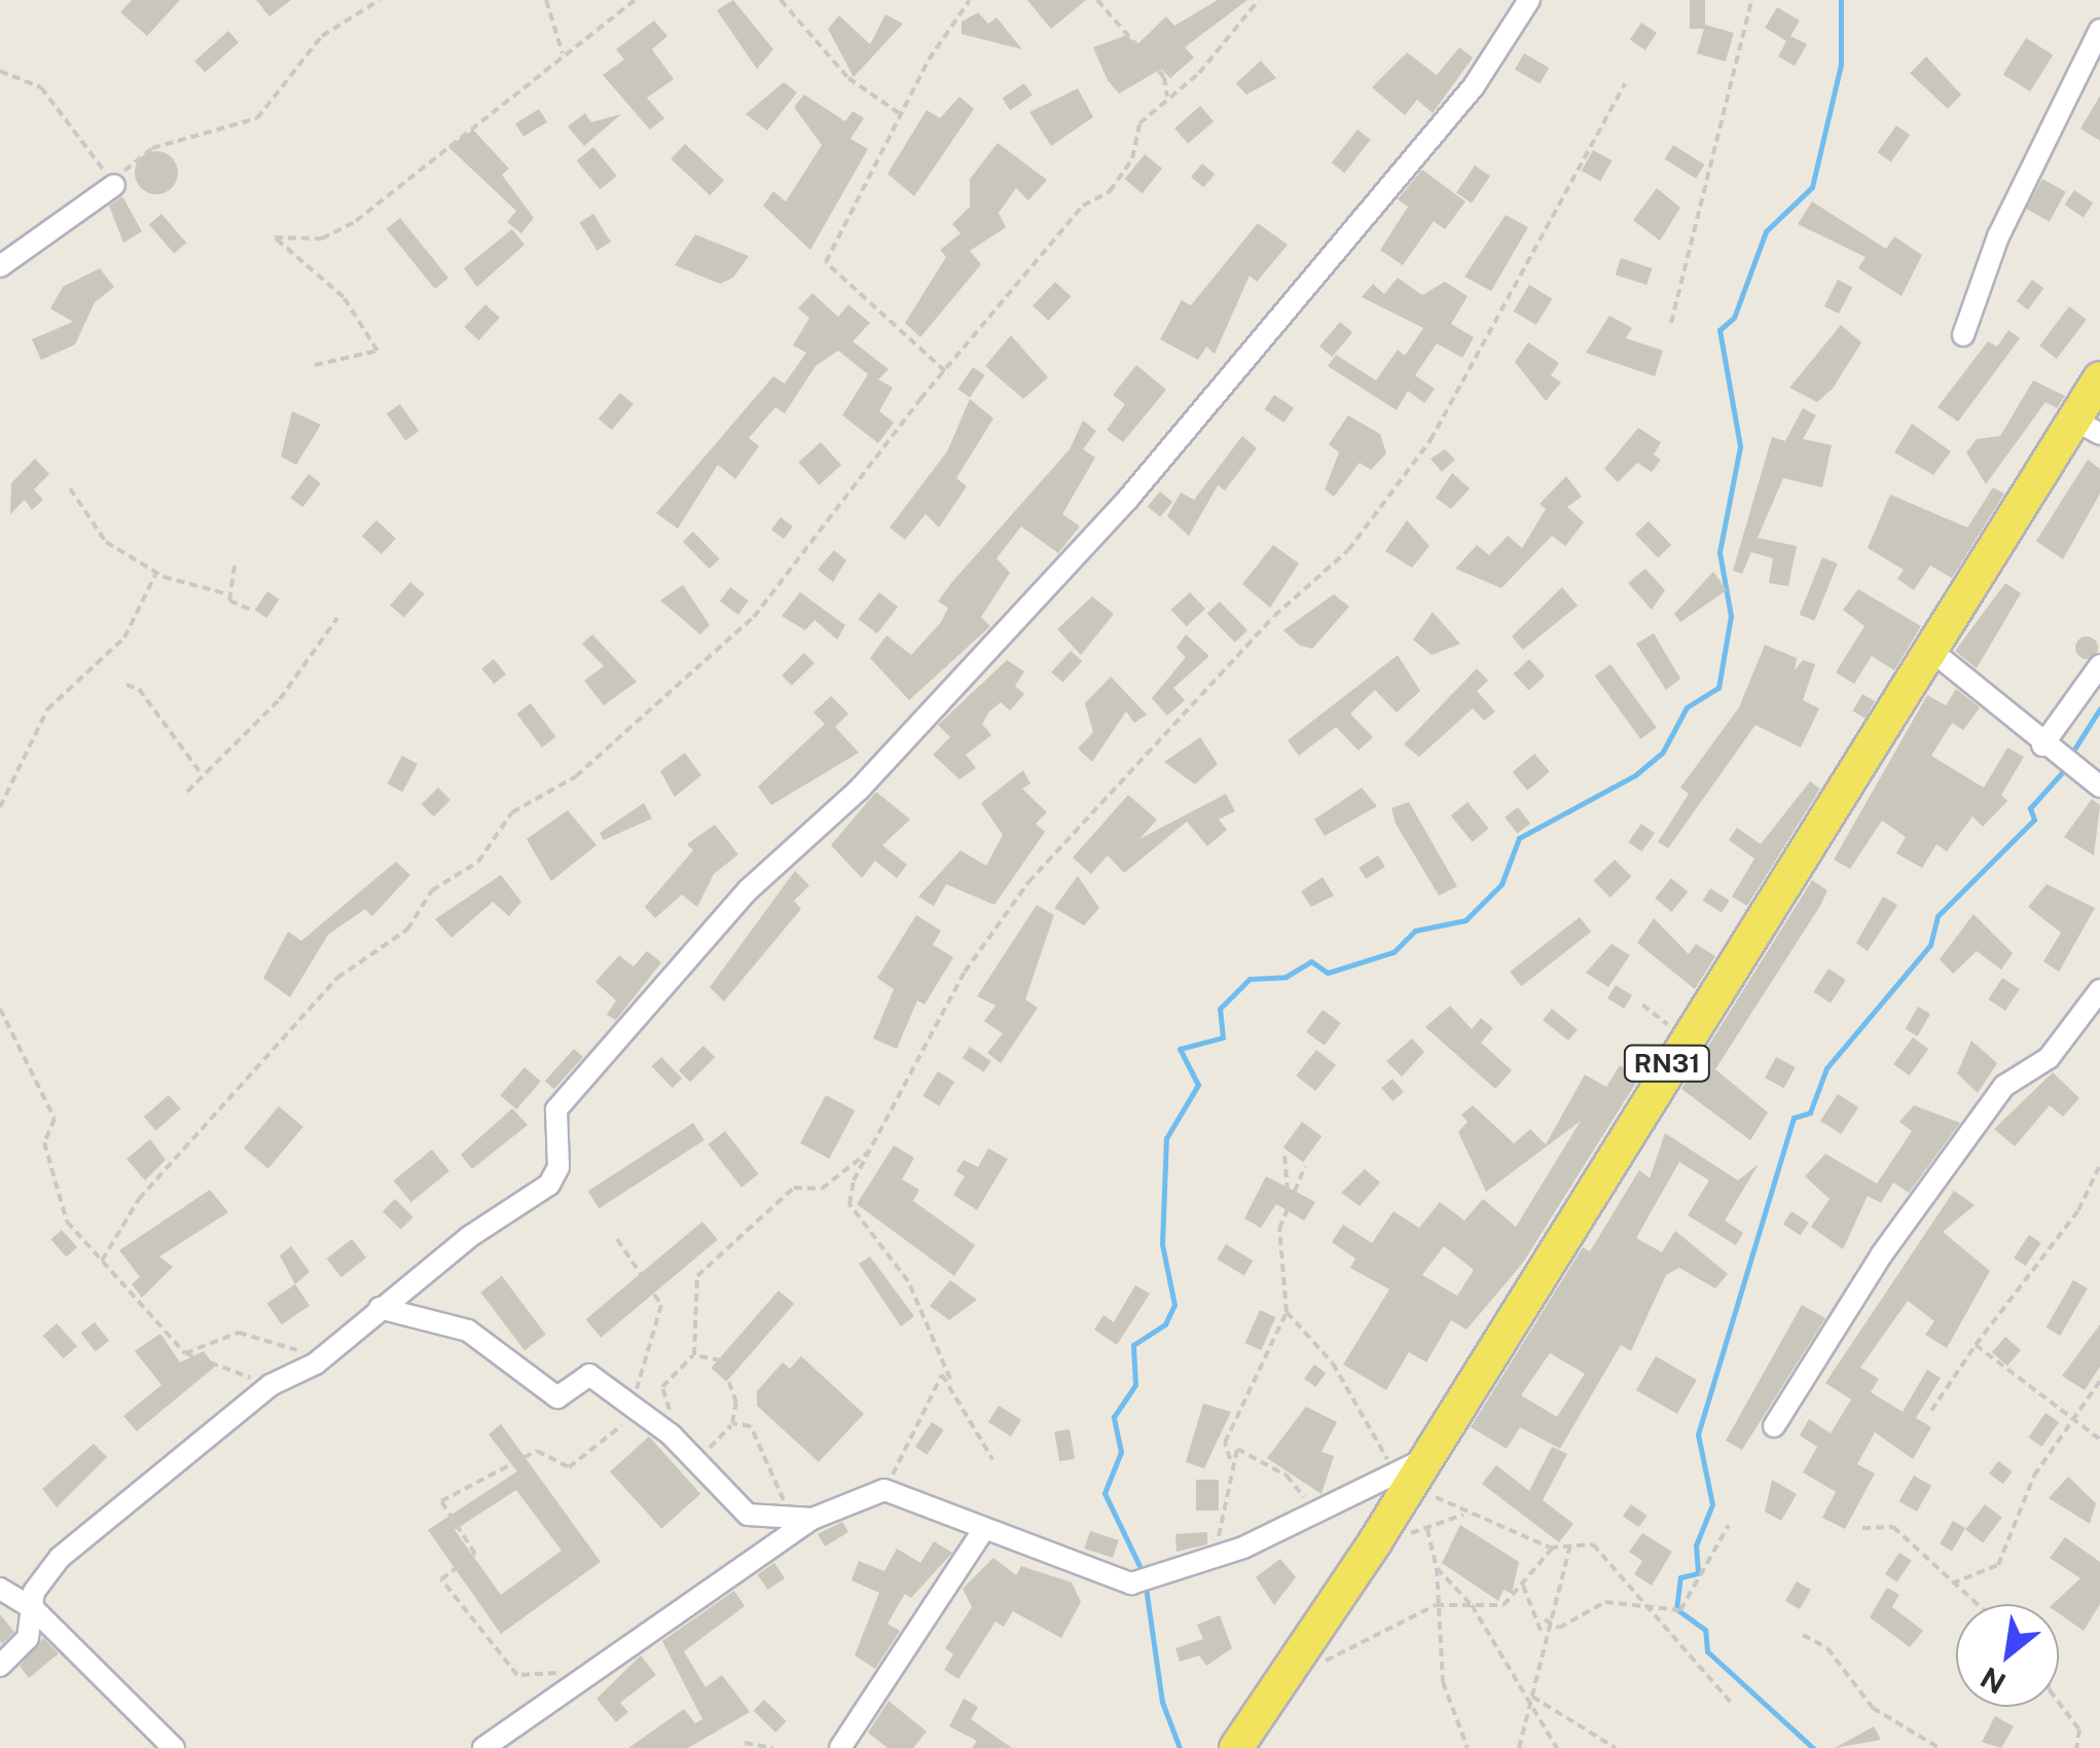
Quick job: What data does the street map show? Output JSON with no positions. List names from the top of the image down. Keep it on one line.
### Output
{"streets":{"main road":["RN31"]},"north":"bottom left"}
